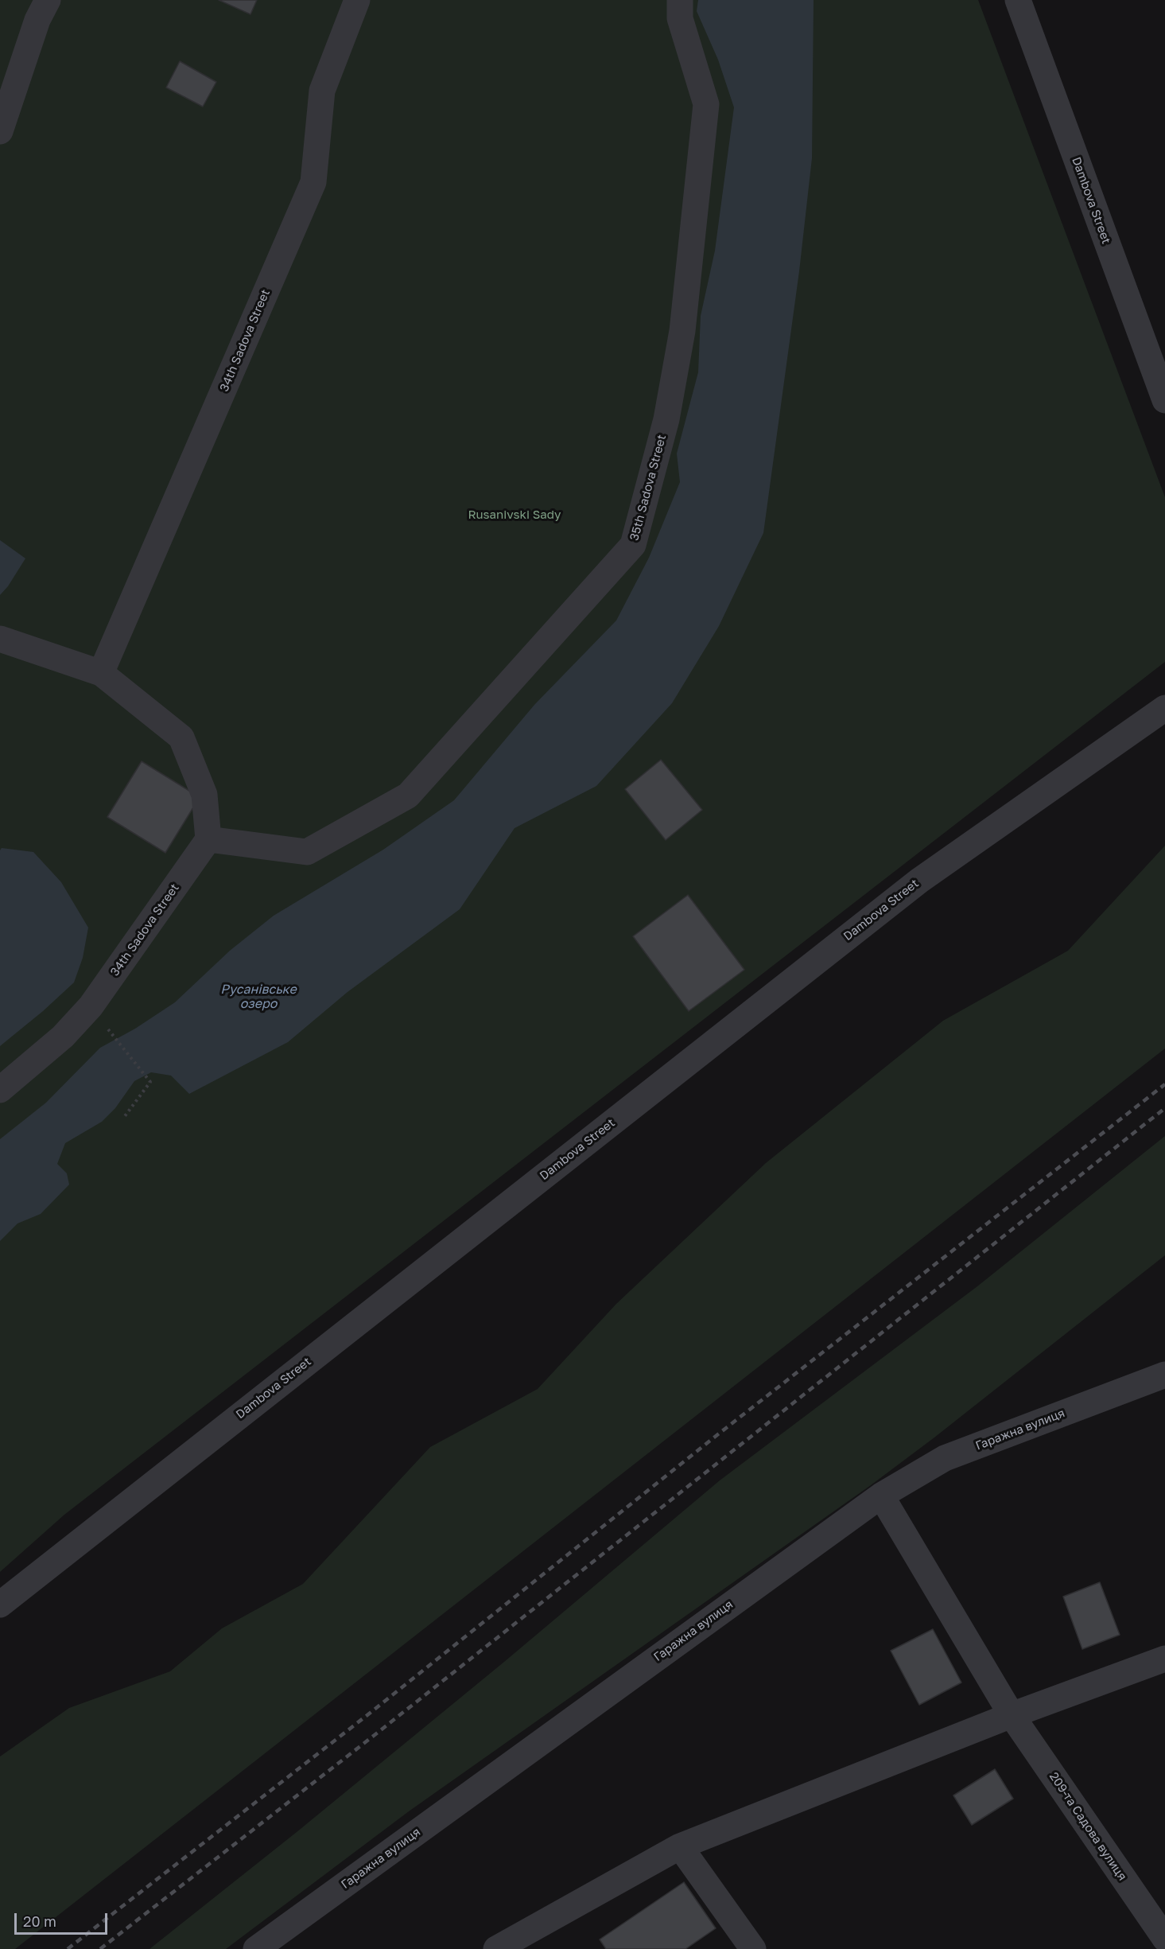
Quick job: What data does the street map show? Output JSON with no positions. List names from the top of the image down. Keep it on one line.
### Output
{"streets":{"street":["Dambova Street","34th Sadova Street","35th Sadova Street","Гаражна вулиця","209-та Садова вулиця"]},"crossings":[["34th Sadova Street","35th Sadova Street"],["Гаражна вулиця","209-та Садова вулиця"]],"water":["Русанівське озеро"],"parks":["Rusanivski Sady"],"scale_bar":"20 m"}
